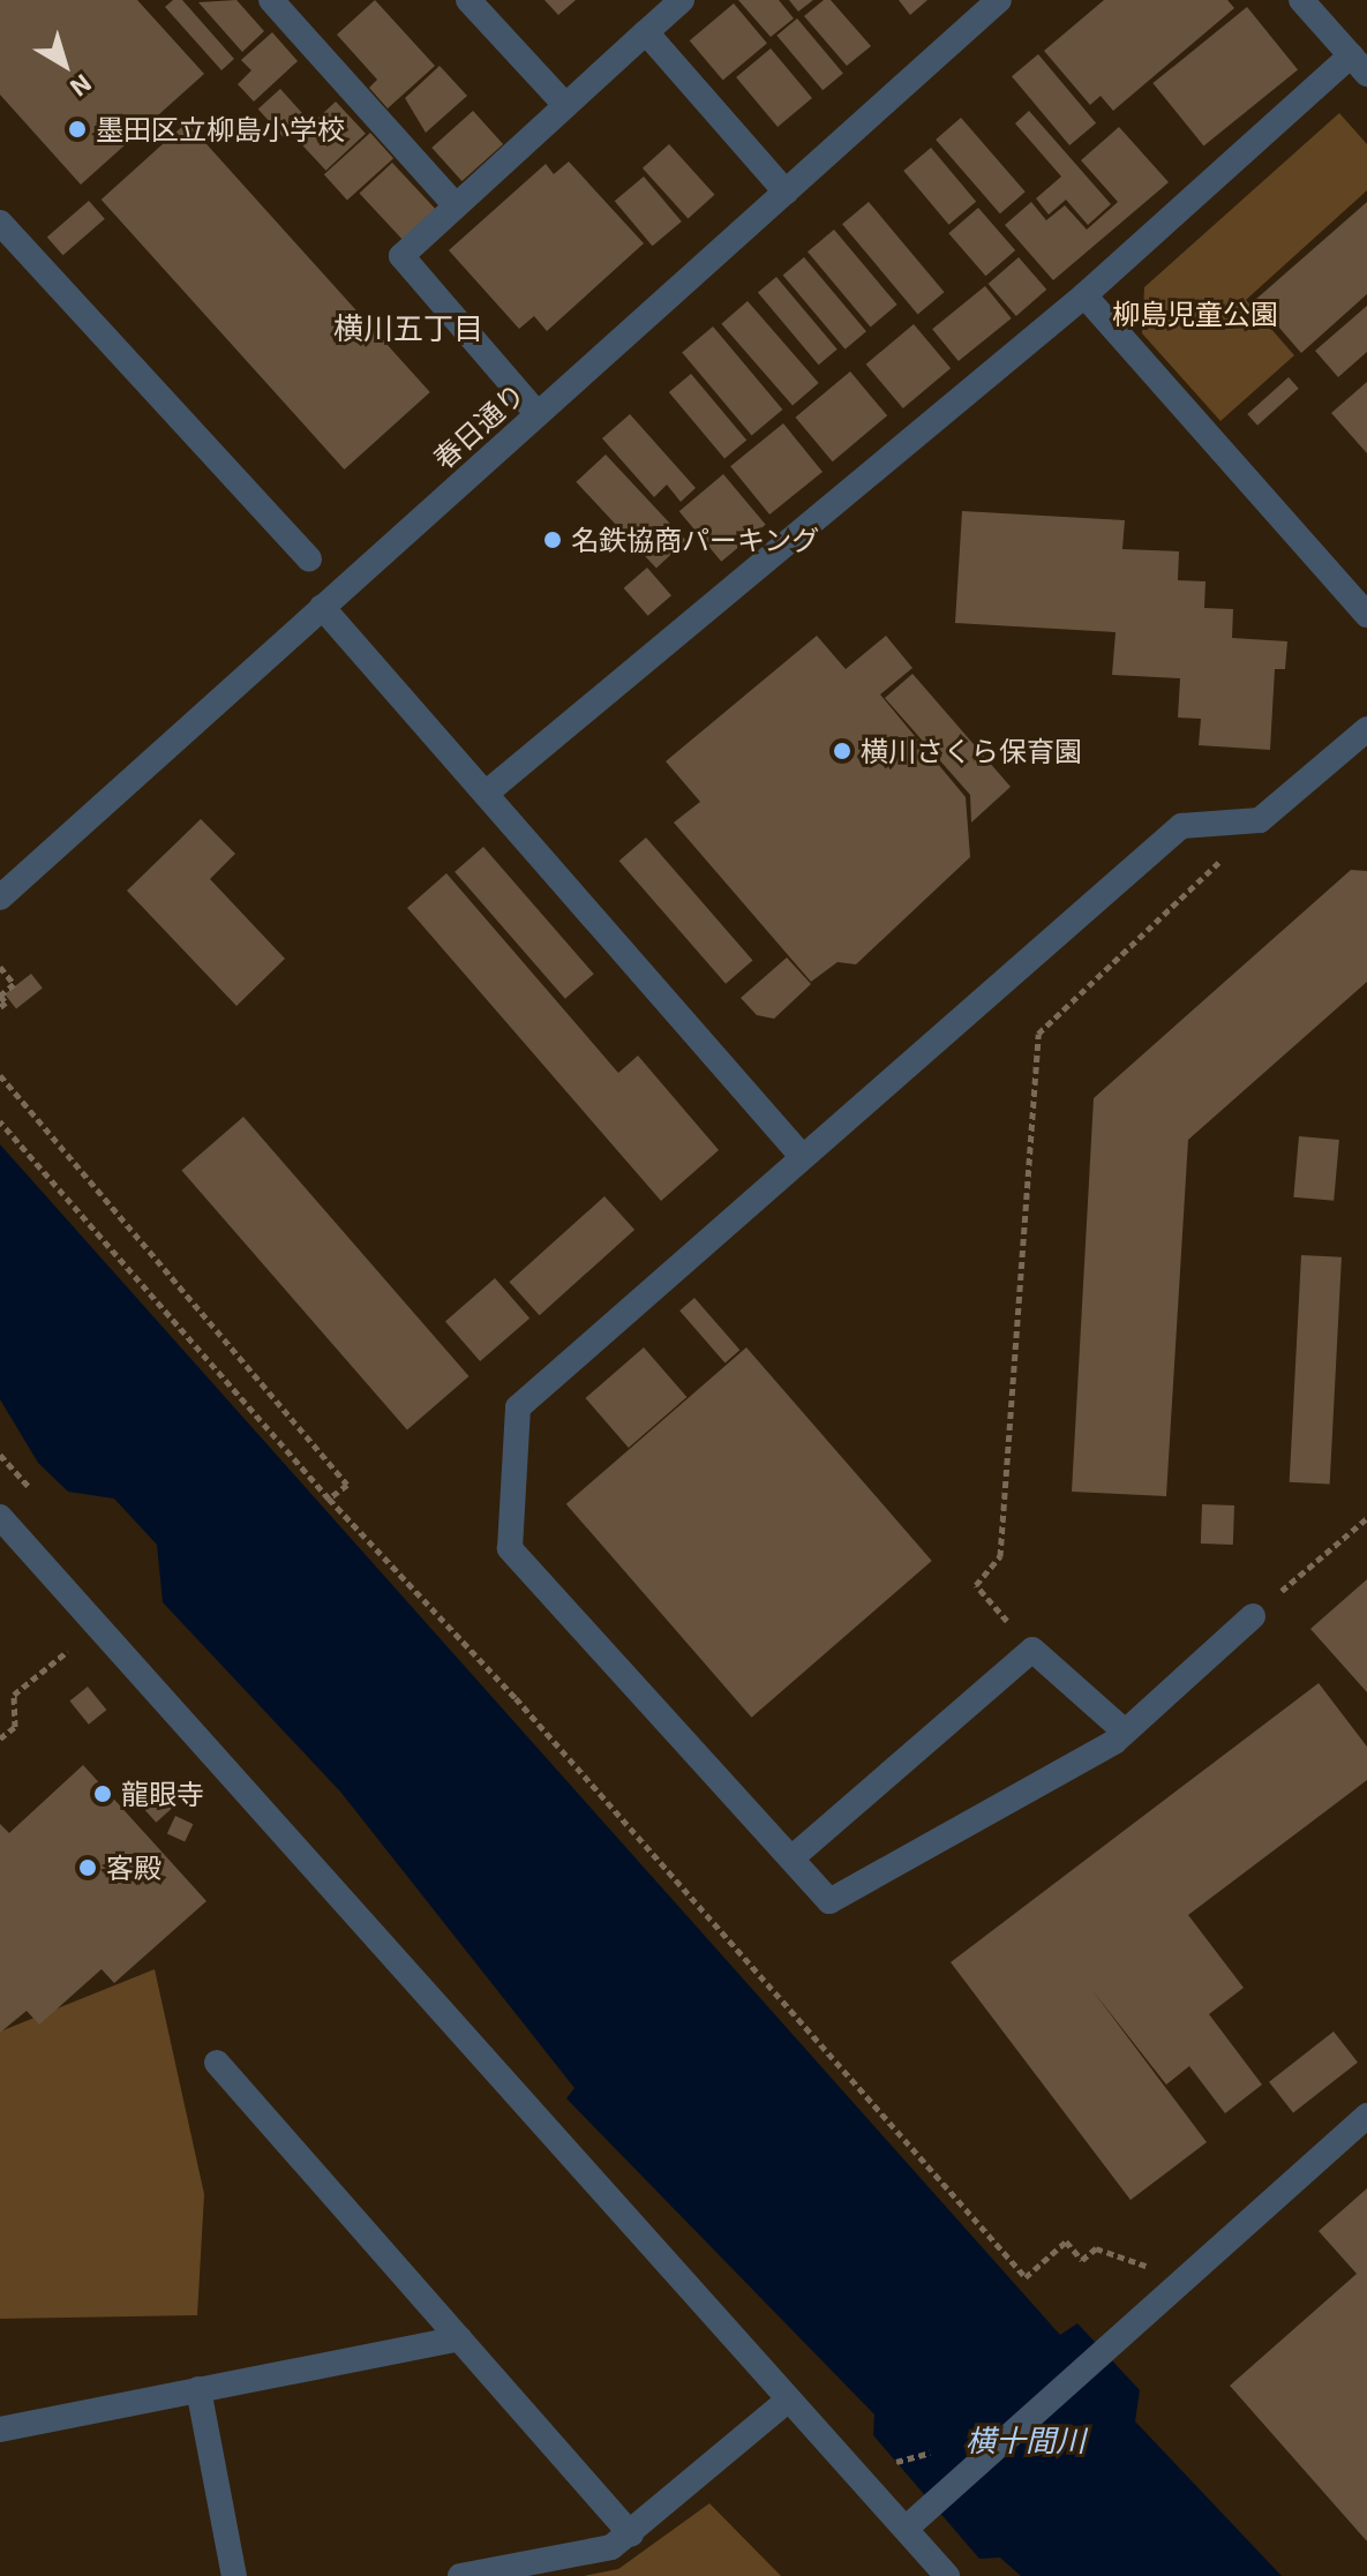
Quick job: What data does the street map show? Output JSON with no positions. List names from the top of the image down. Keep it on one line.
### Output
{"streets":{"street":["春日通り"]},"districts":["横川五丁目"],"water":["横十間川"],"parks":["柳島児童公園"],"places":["墨田区立柳島小学校","名鉄協商パーキング","横川さくら保育園","龍眼寺","客殿"],"north":"bottom right"}
